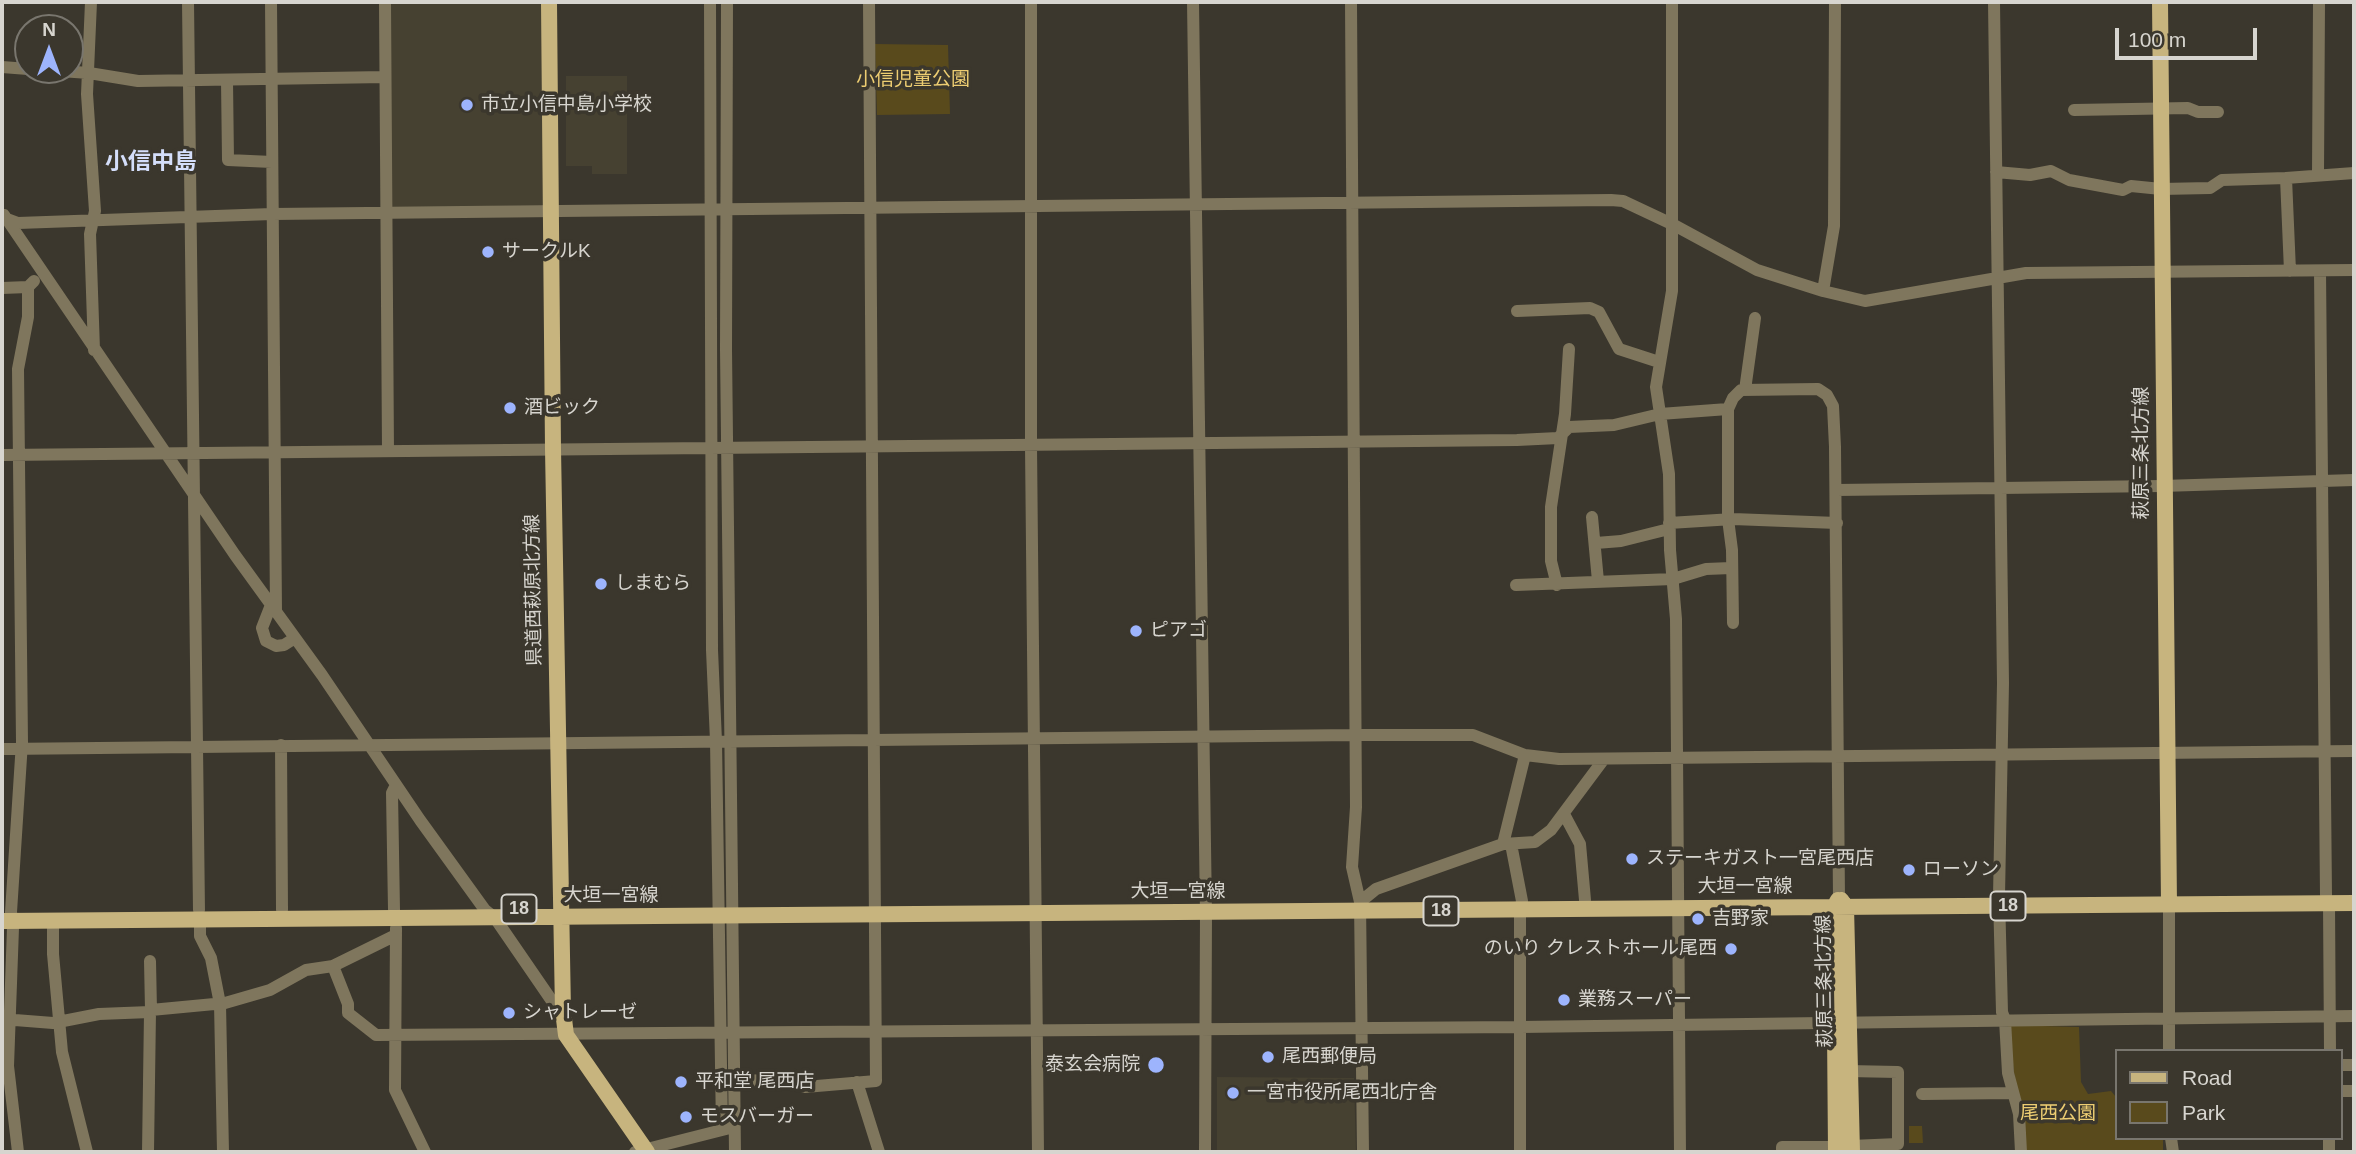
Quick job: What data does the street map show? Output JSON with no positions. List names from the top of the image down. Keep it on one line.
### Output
{"streets":{"main road":["萩原三条北方線","県道西萩原北方線","大垣一宮線","18"]},"crossings":[["萩原三条北方線","大垣一宮線"],["県道西萩原北方線","大垣一宮線"]],"districts":["小信中島"],"parks":["小信児童公園","尾西公園"],"places":["市立小信中島小学校","サークルK","酒ビック","しまむら","ピアゴ","ステーキガスト一宮尾西店","ローソン","吉野家","のいり クレストホール尾西","業務スーパー","シャトレーゼ","尾西郵便局","泰玄会病院","平和堂 尾西店","一宮市役所尾西北庁舎","モスバーガー"],"legend":["Road","Park"],"scale_bar":"100 m","north":"top"}
